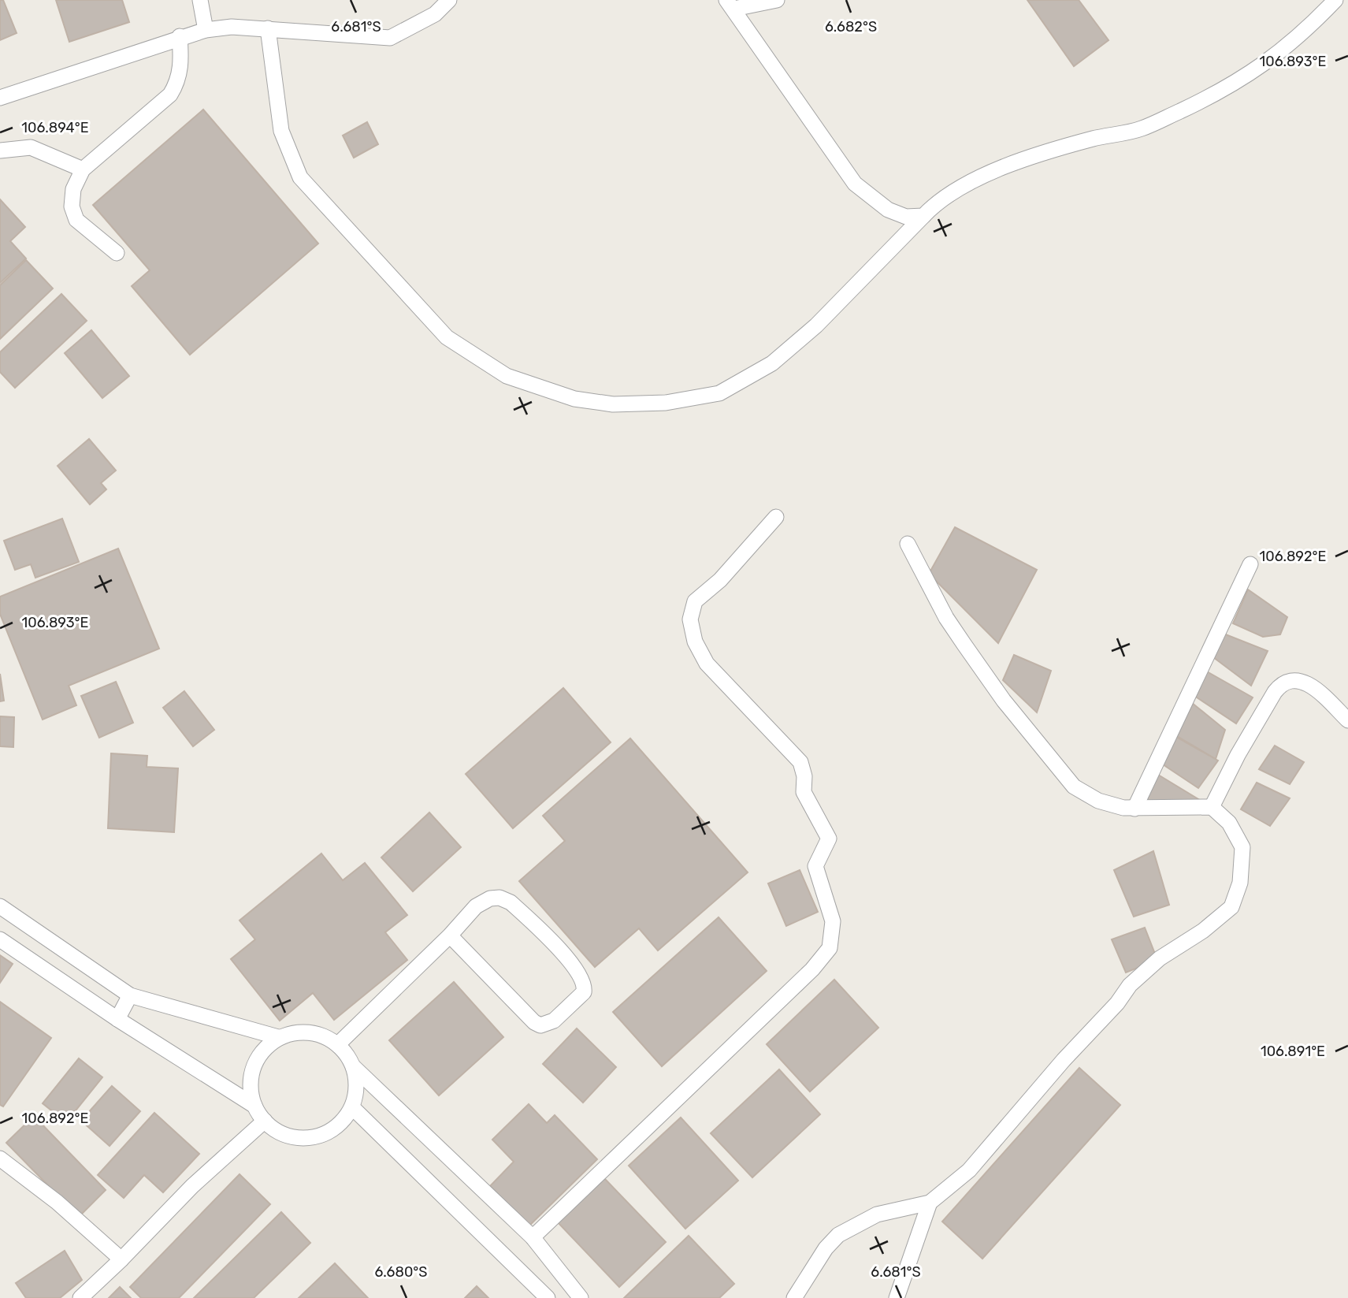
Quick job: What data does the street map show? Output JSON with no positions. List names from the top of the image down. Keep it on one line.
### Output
{"coordinates":["6.681°S","6.682°S","106.893°E","106.894°E","106.892°E","106.891°E","6.680°S"]}
